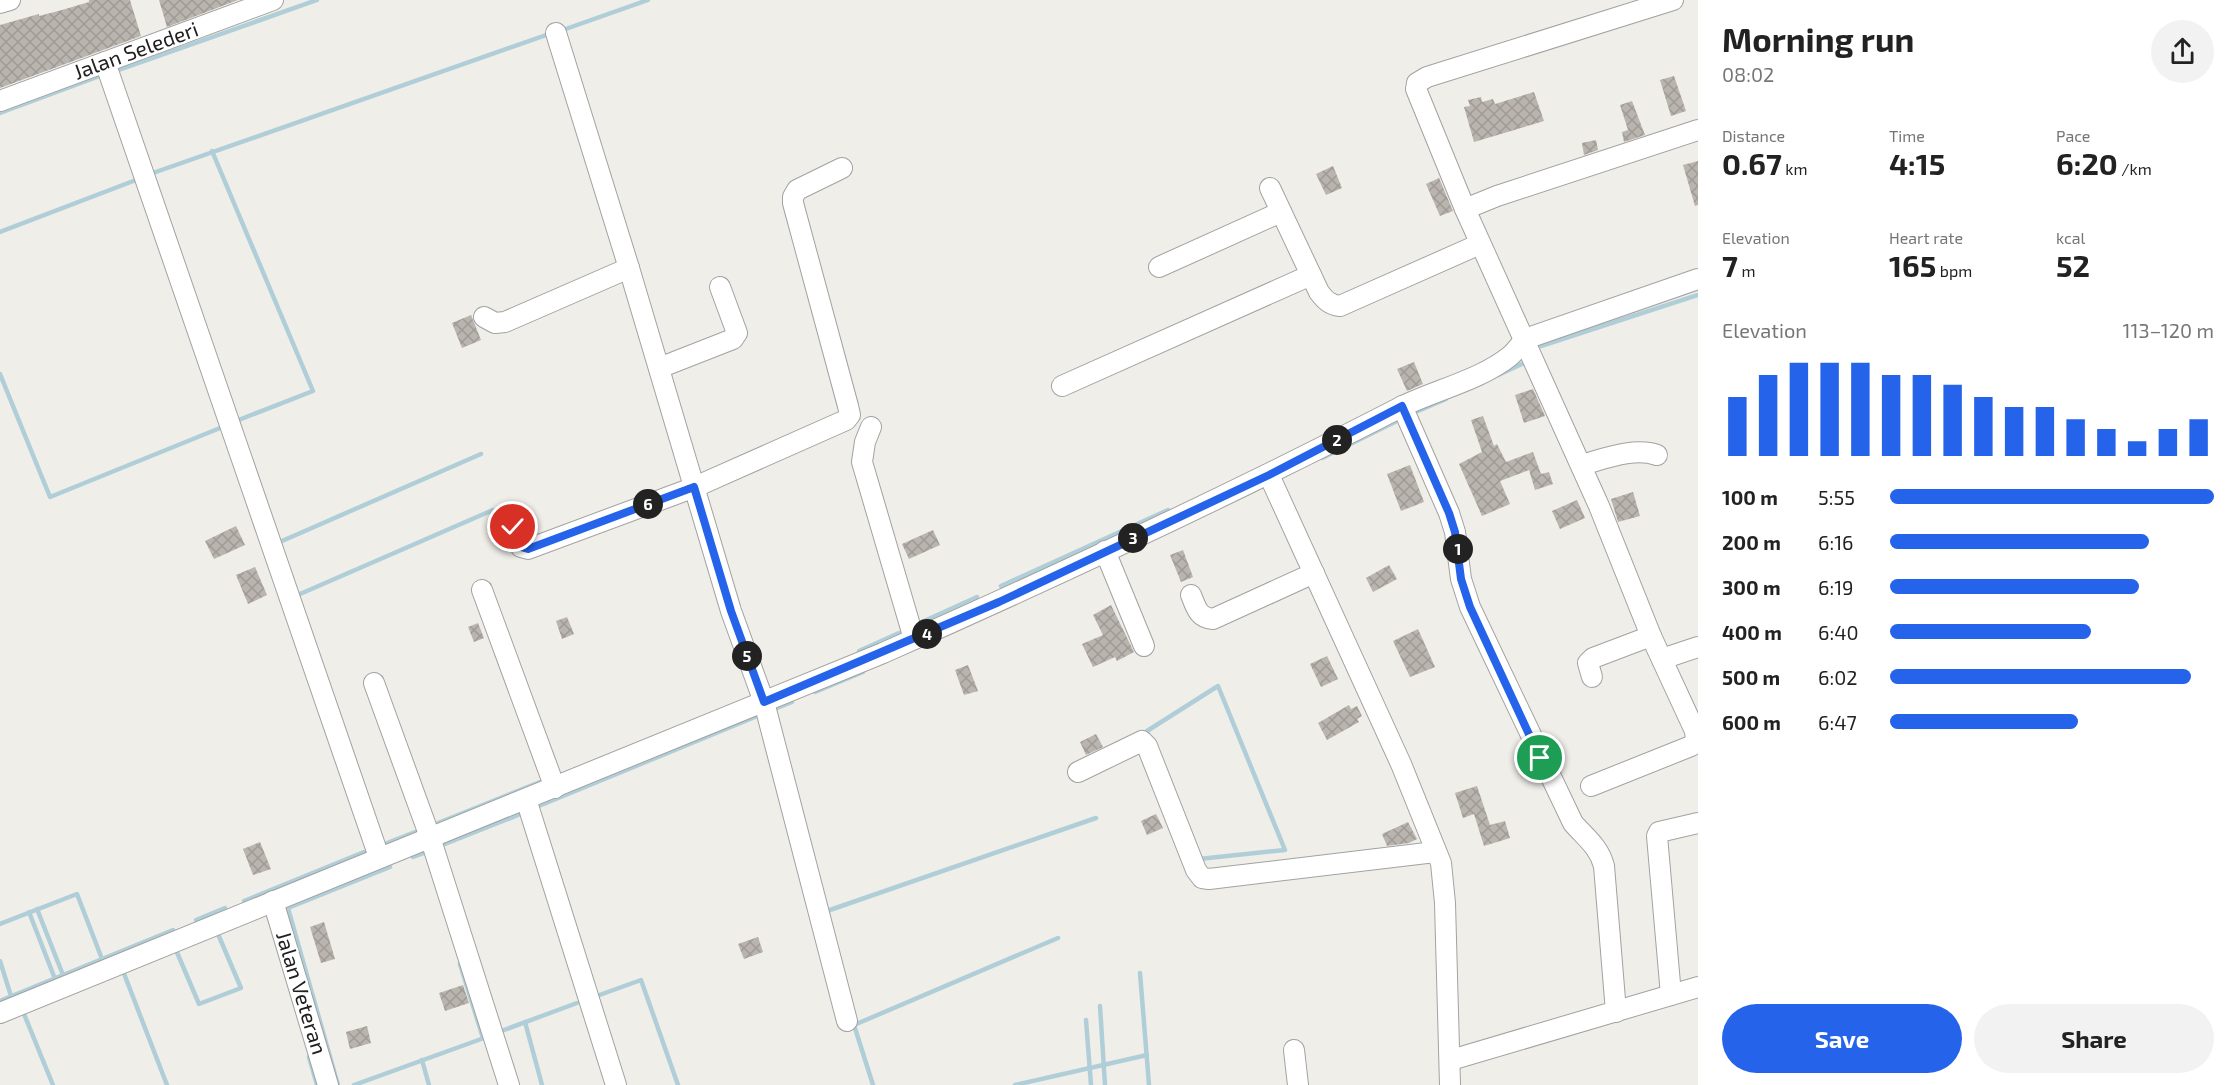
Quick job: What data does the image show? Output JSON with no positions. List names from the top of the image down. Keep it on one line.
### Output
{"streets":{"street":["Jalan Selederi","Jalan Veteran"]},"page":{"heading":["Morning run","08:02"],"stats":[["Distance","0.67 km"],["Time","4:15"],["Pace","6:20 /km"],["Elevation","7 m"],["Heart rate","165 bpm"],["kcal","52"]],"chart":["Elevation","113–120 m"],"pins":["2","6","3","1","4","5"],"list":[{"name":"100 m","note":"5:55"},{"name":"200 m","note":"6:16"},{"name":"300 m","note":"6:19"},{"name":"400 m","note":"6:40"},{"name":"500 m","note":"6:02"},{"name":"600 m","note":"6:47"}],"buttons":["Save","Share"]}}
